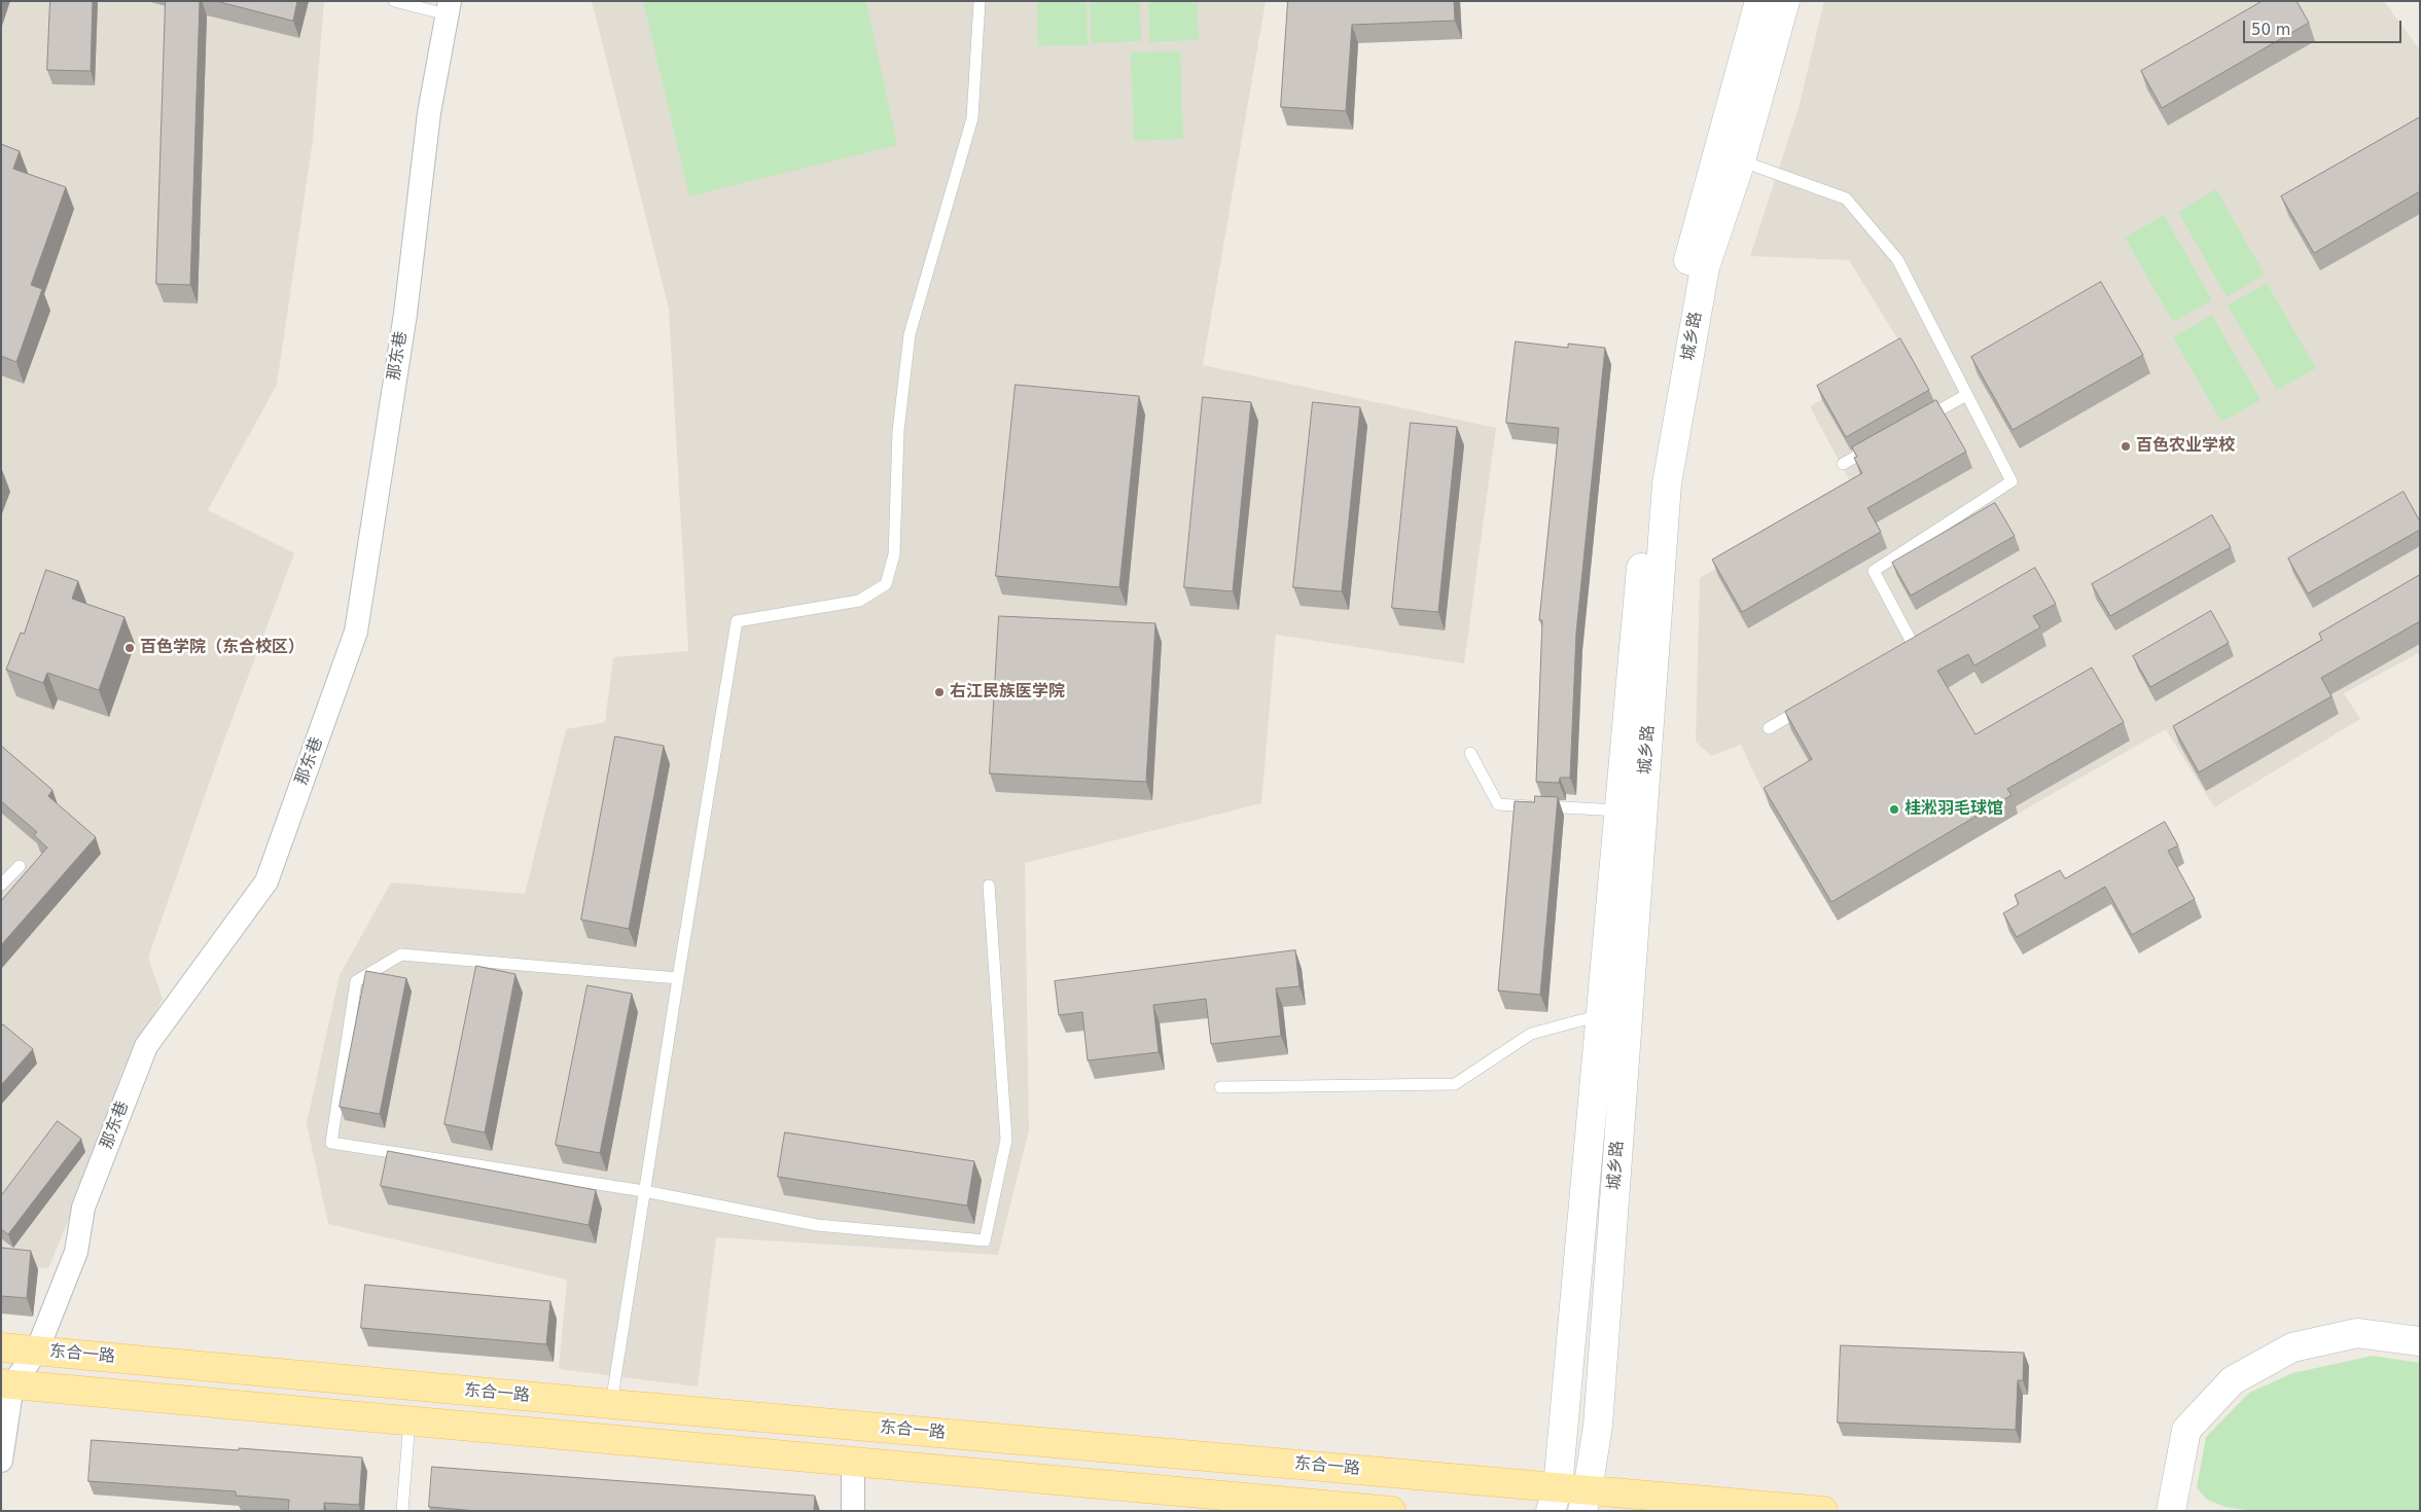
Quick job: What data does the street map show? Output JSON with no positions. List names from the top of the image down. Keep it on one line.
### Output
{"streets":{"main road":["城乡路","东合一路"],"street":["那东巷"]},"crossings":[["城乡路","东合一路"],["那东巷","东合一路"]],"places":["百色农业学校","百色学院（东合校区）","右江民族医学院","桂淞羽毛球馆"],"scale_bar":"50 m"}
